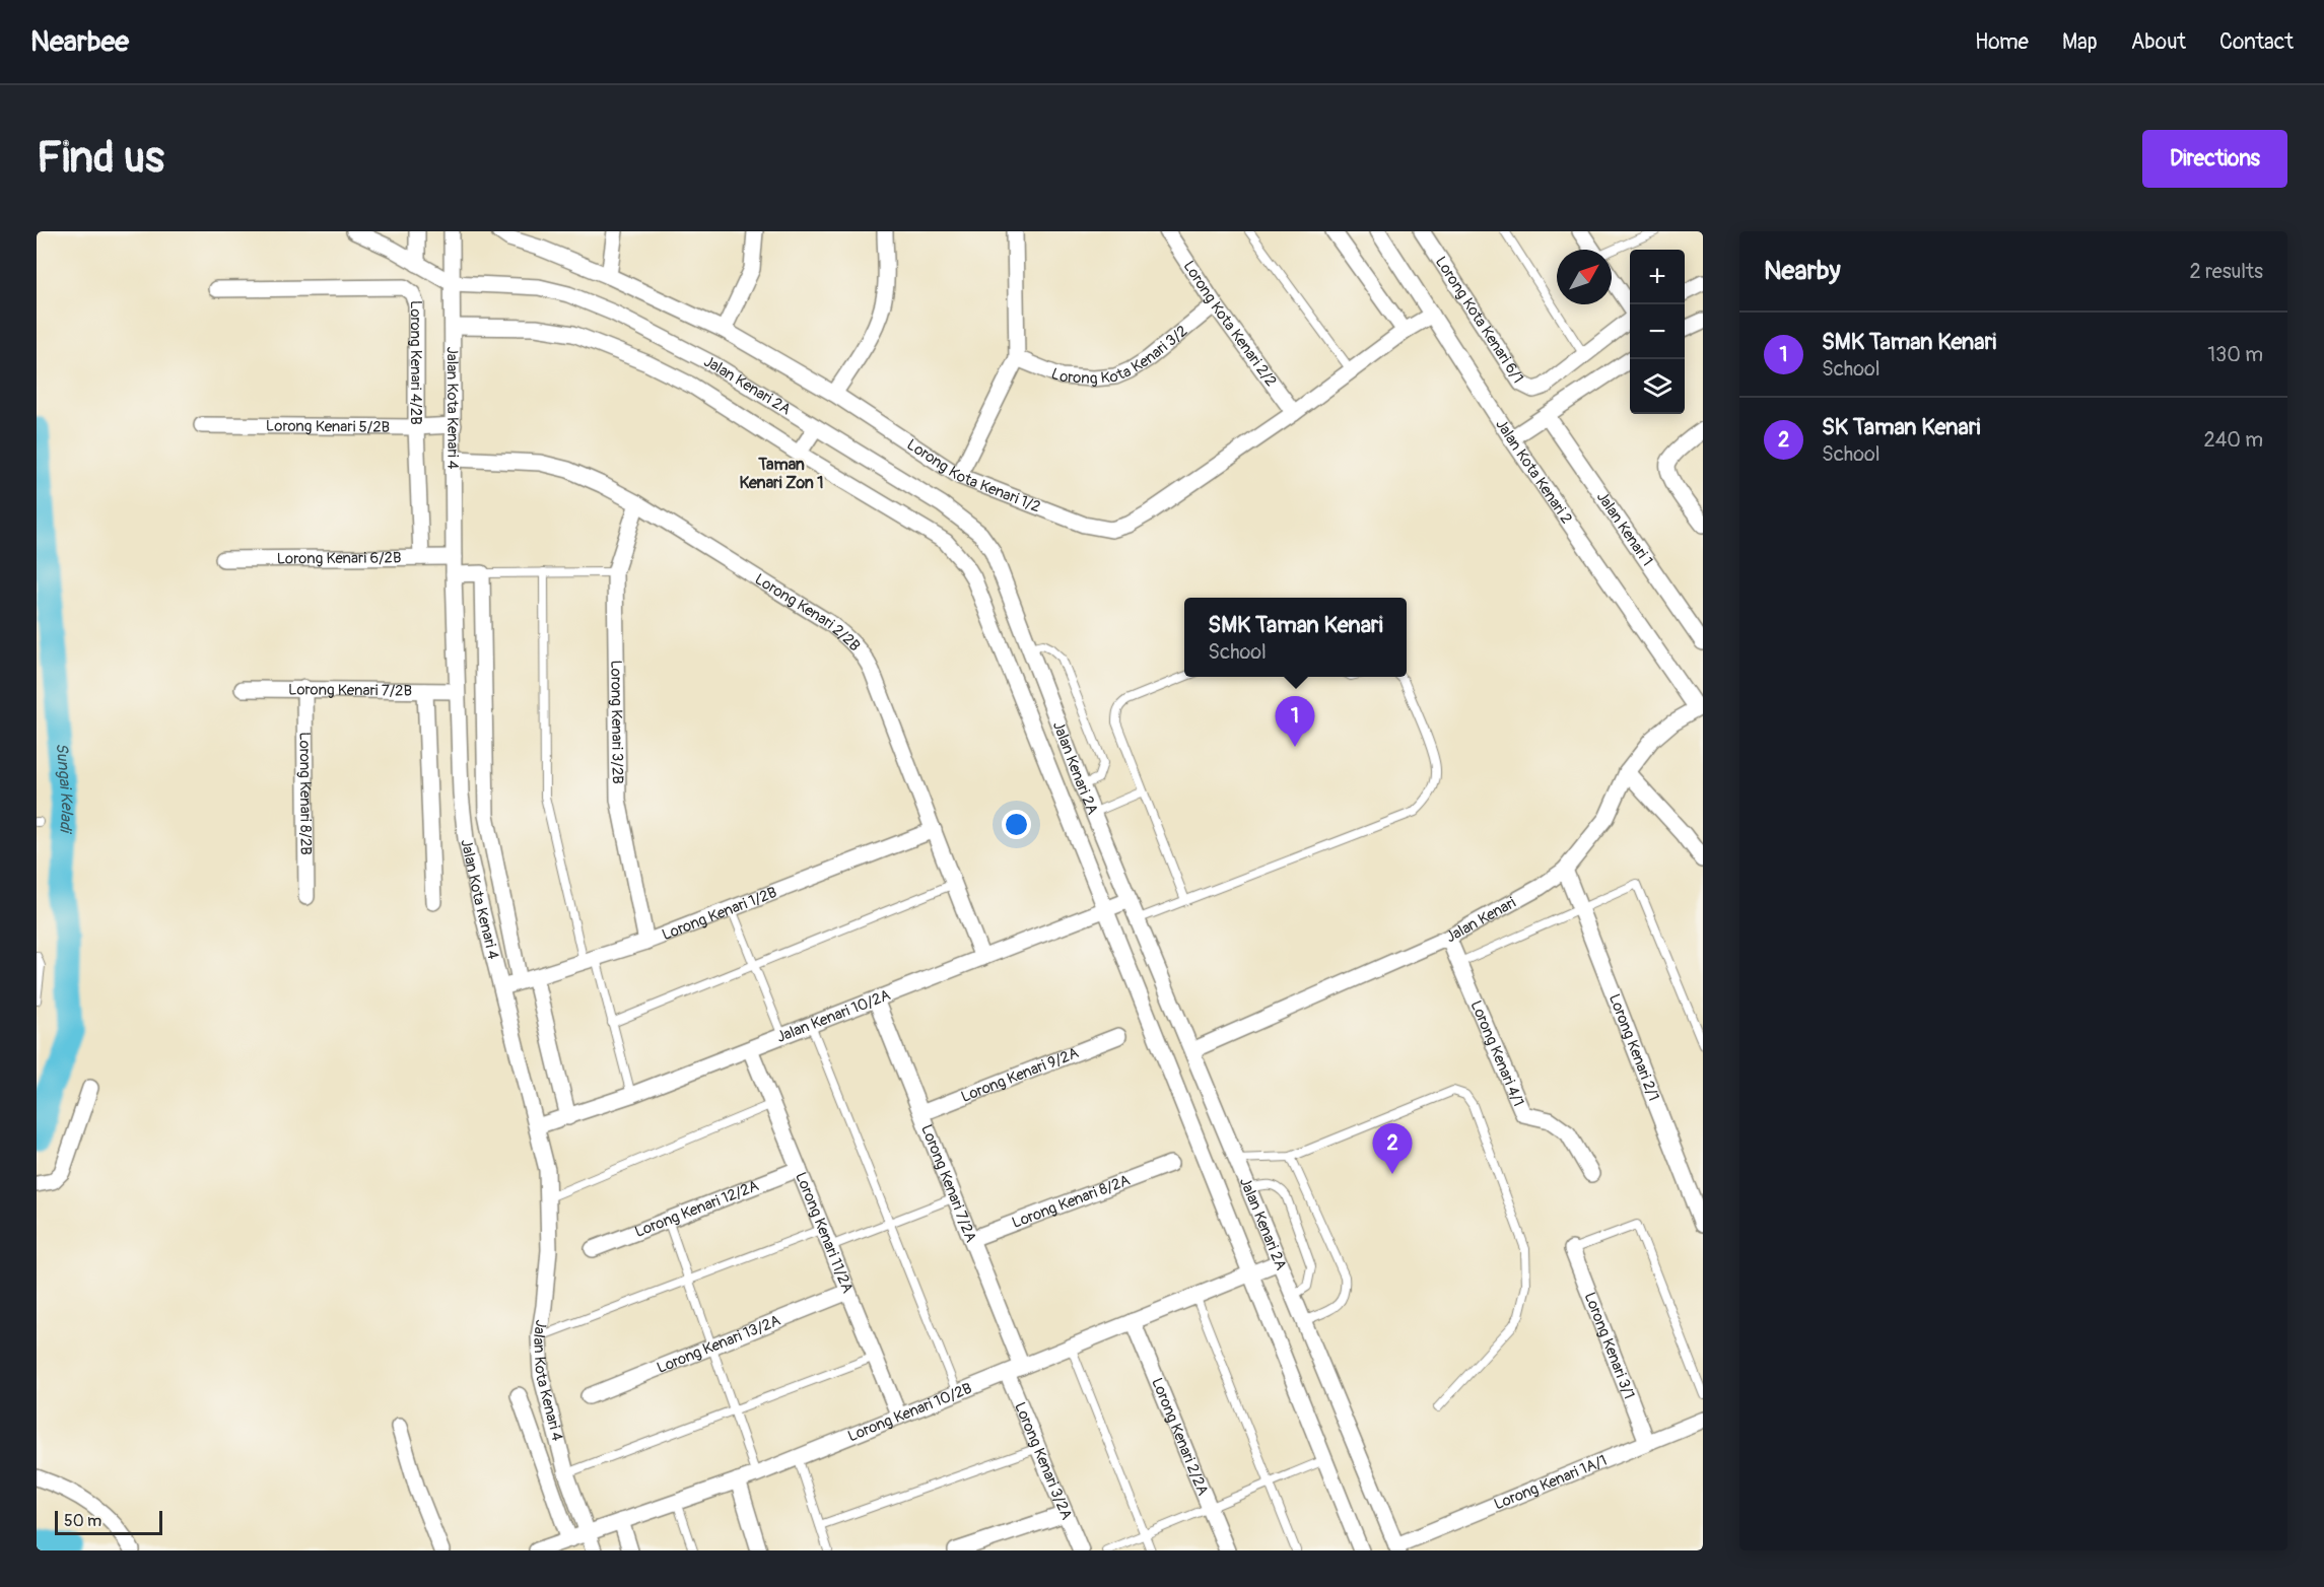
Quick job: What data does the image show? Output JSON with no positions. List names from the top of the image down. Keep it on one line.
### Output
{"streets":{"street":["Lorong Kota Kenari 6/1","Lorong Kota Kenari 2/2","Lorong Kota Kenari 3/2","Lorong Kenari 4/2B","Jalan Kenari 2A","Jalan Kota Kenari 4","Lorong Kenari 5/2B","Jalan Kota Kenari 2","Lorong Kota Kenari 1/2","Jalan Kenari 1","Lorong Kenari 6/2B","Lorong Kenari 2/2B","Lorong Kenari 7/2B","Lorong Kenari 3/2B","Lorong Kenari 8/2B","Lorong Kenari 1/2B","Jalan Kenari","Jalan Kenari 10/2A","Lorong Kenari 2/1","Lorong Kenari 4/1","Lorong Kenari 9/2A","Lorong Kenari 7/2A","Lorong Kenari 8/2A","Lorong Kenari 12/2A","Lorong Kenari 11/2A","Lorong Kenari 13/2A","Lorong Kenari 3/1","Lorong Kenari 10/2B","Lorong Kenari 2/2A","Lorong Kenari 3/2A","Lorong Kenari 1A/1"]},"crossings":[["Lorong Kota Kenari 2/2","Lorong Kota Kenari 3/2"],["Lorong Kota Kenari 2/2","Lorong Kota Kenari 1/2"],["Lorong Kenari 4/2B","Lorong Kenari 5/2B"],["Lorong Kenari 4/2B","Lorong Kenari 6/2B"],["Jalan Kenari 2A","Jalan Kota Kenari 4"],["Jalan Kenari 2A","Jalan Kenari"],["Jalan Kenari 2A","Jalan Kenari 10/2A"],["Jalan Kenari 2A","Lorong Kenari 10/2B"],["Jalan Kenari 2A","Lorong Kenari 1A/1"],["Jalan Kota Kenari 4","Lorong Kenari 5/2B"],["Jalan Kota Kenari 4","Lorong Kenari 6/2B"],["Jalan Kota Kenari 4","Lorong Kenari 2/2B"],["Jalan Kota Kenari 4","Lorong Kenari 7/2B"],["Jalan Kota Kenari 4","Lorong Kenari 1/2B"],["Jalan Kota Kenari 4","Jalan Kenari 10/2A"],["Jalan Kota Kenari 4","Lorong Kenari 10/2B"],["Jalan Kota Kenari 2","Lorong Kota Kenari 1/2"],["Jalan Kota Kenari 2","Jalan Kenari"],["Lorong Kenari 2/2B","Lorong Kenari 3/2B"],["Lorong Kenari 2/2B","Lorong Kenari 1/2B"],["Lorong Kenari 2/2B","Jalan Kenari 10/2A"],["Lorong Kenari 7/2B","Lorong Kenari 8/2B"],["Lorong Kenari 3/2B","Lorong Kenari 1/2B"],["Jalan Kenari","Lorong Kenari 2/1"],["Jalan Kenari","Lorong Kenari 4/1"],["Jalan Kenari 10/2A","Lorong Kenari 7/2A"],["Jalan Kenari 10/2A","Lorong Kenari 11/2A"],["Lorong Kenari 9/2A","Lorong Kenari 7/2A"],["Lorong Kenari 7/2A","Lorong Kenari 8/2A"],["Lorong Kenari 7/2A","Lorong Kenari 10/2B"],["Lorong Kenari 12/2A","Lorong Kenari 11/2A"],["Lorong Kenari 11/2A","Lorong Kenari 13/2A"],["Lorong Kenari 11/2A","Lorong Kenari 10/2B"],["Lorong Kenari 3/1","Lorong Kenari 1A/1"],["Lorong Kenari 10/2B","Lorong Kenari 2/2A"],["Lorong Kenari 10/2B","Lorong Kenari 3/2A"]],"districts":["Taman Kenari Zon 1"],"water":["Sungai Keladi"],"scale_bar":"50 m","north":"top right","page":{"header":"Nearbee","nav":["Home","Map","About","Contact"],"buttons":"Directions","title":"Find us","heading":["Nearby","2 results"],"map_buttons":["+","−"],"list":[{"mark":"1","name":"SMK Taman Kenari","note":"School","value":"130 m"},{"mark":"2","name":"SK Taman Kenari","note":"School","value":"240 m"}],"popup":["SMK Taman Kenari","School"],"pins":["1","2"],"scale":"50 m"}}
